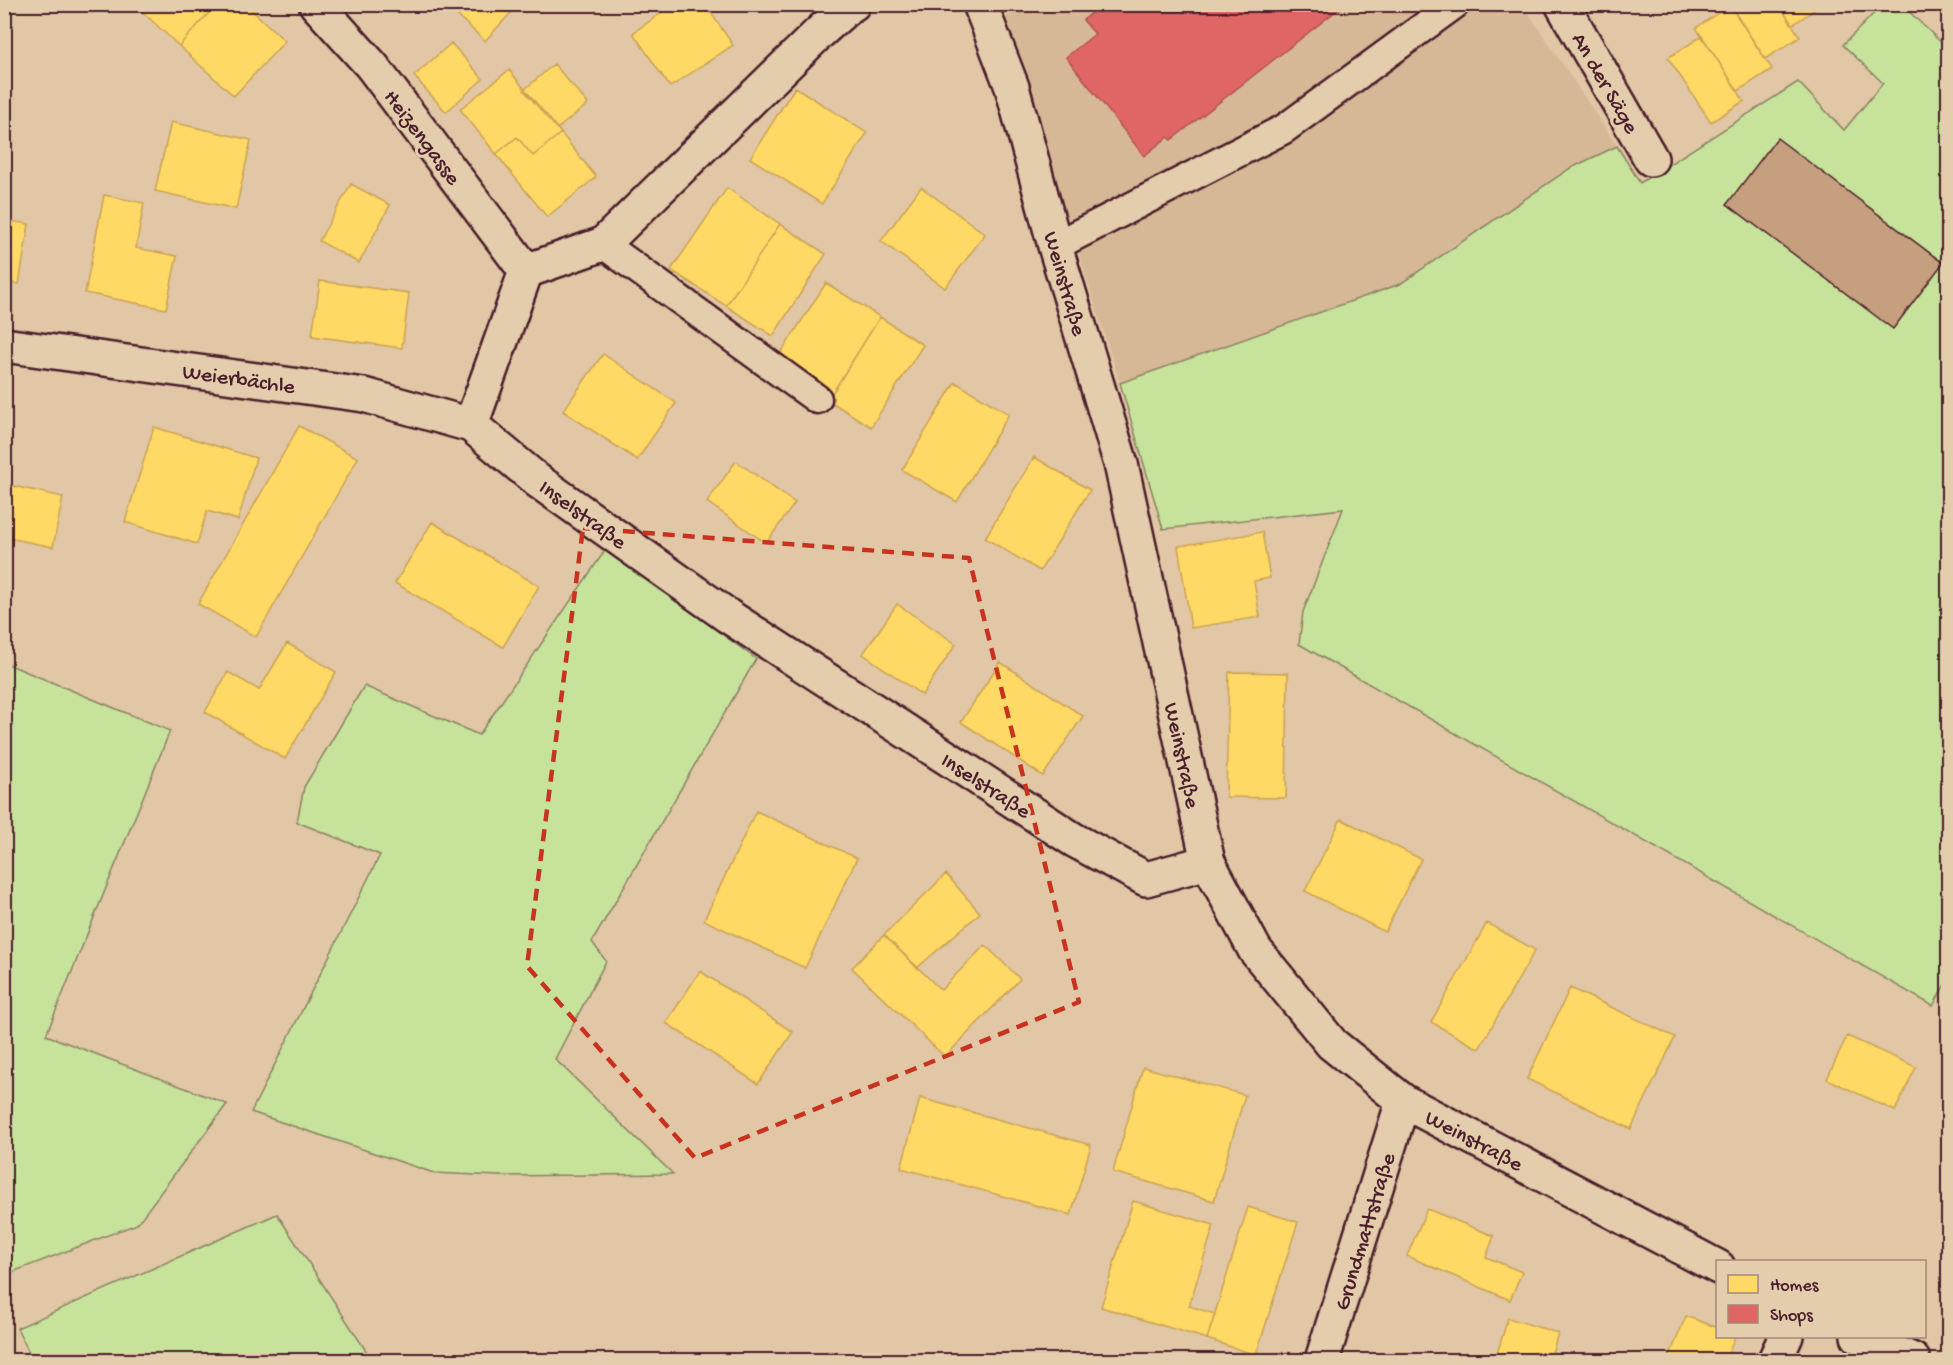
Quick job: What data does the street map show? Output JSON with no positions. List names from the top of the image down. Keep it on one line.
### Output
{"streets":{"street":["An der Säge","Heizengasse","Weinstraße","Weierbächle","Inselstraße","Grundmattstraße"]},"crossings":[["Weinstraße","Inselstraße"],["Weinstraße","Grundmattstraße"],["Weierbächle","Inselstraße"]],"legend":["Homes","Shops"]}
